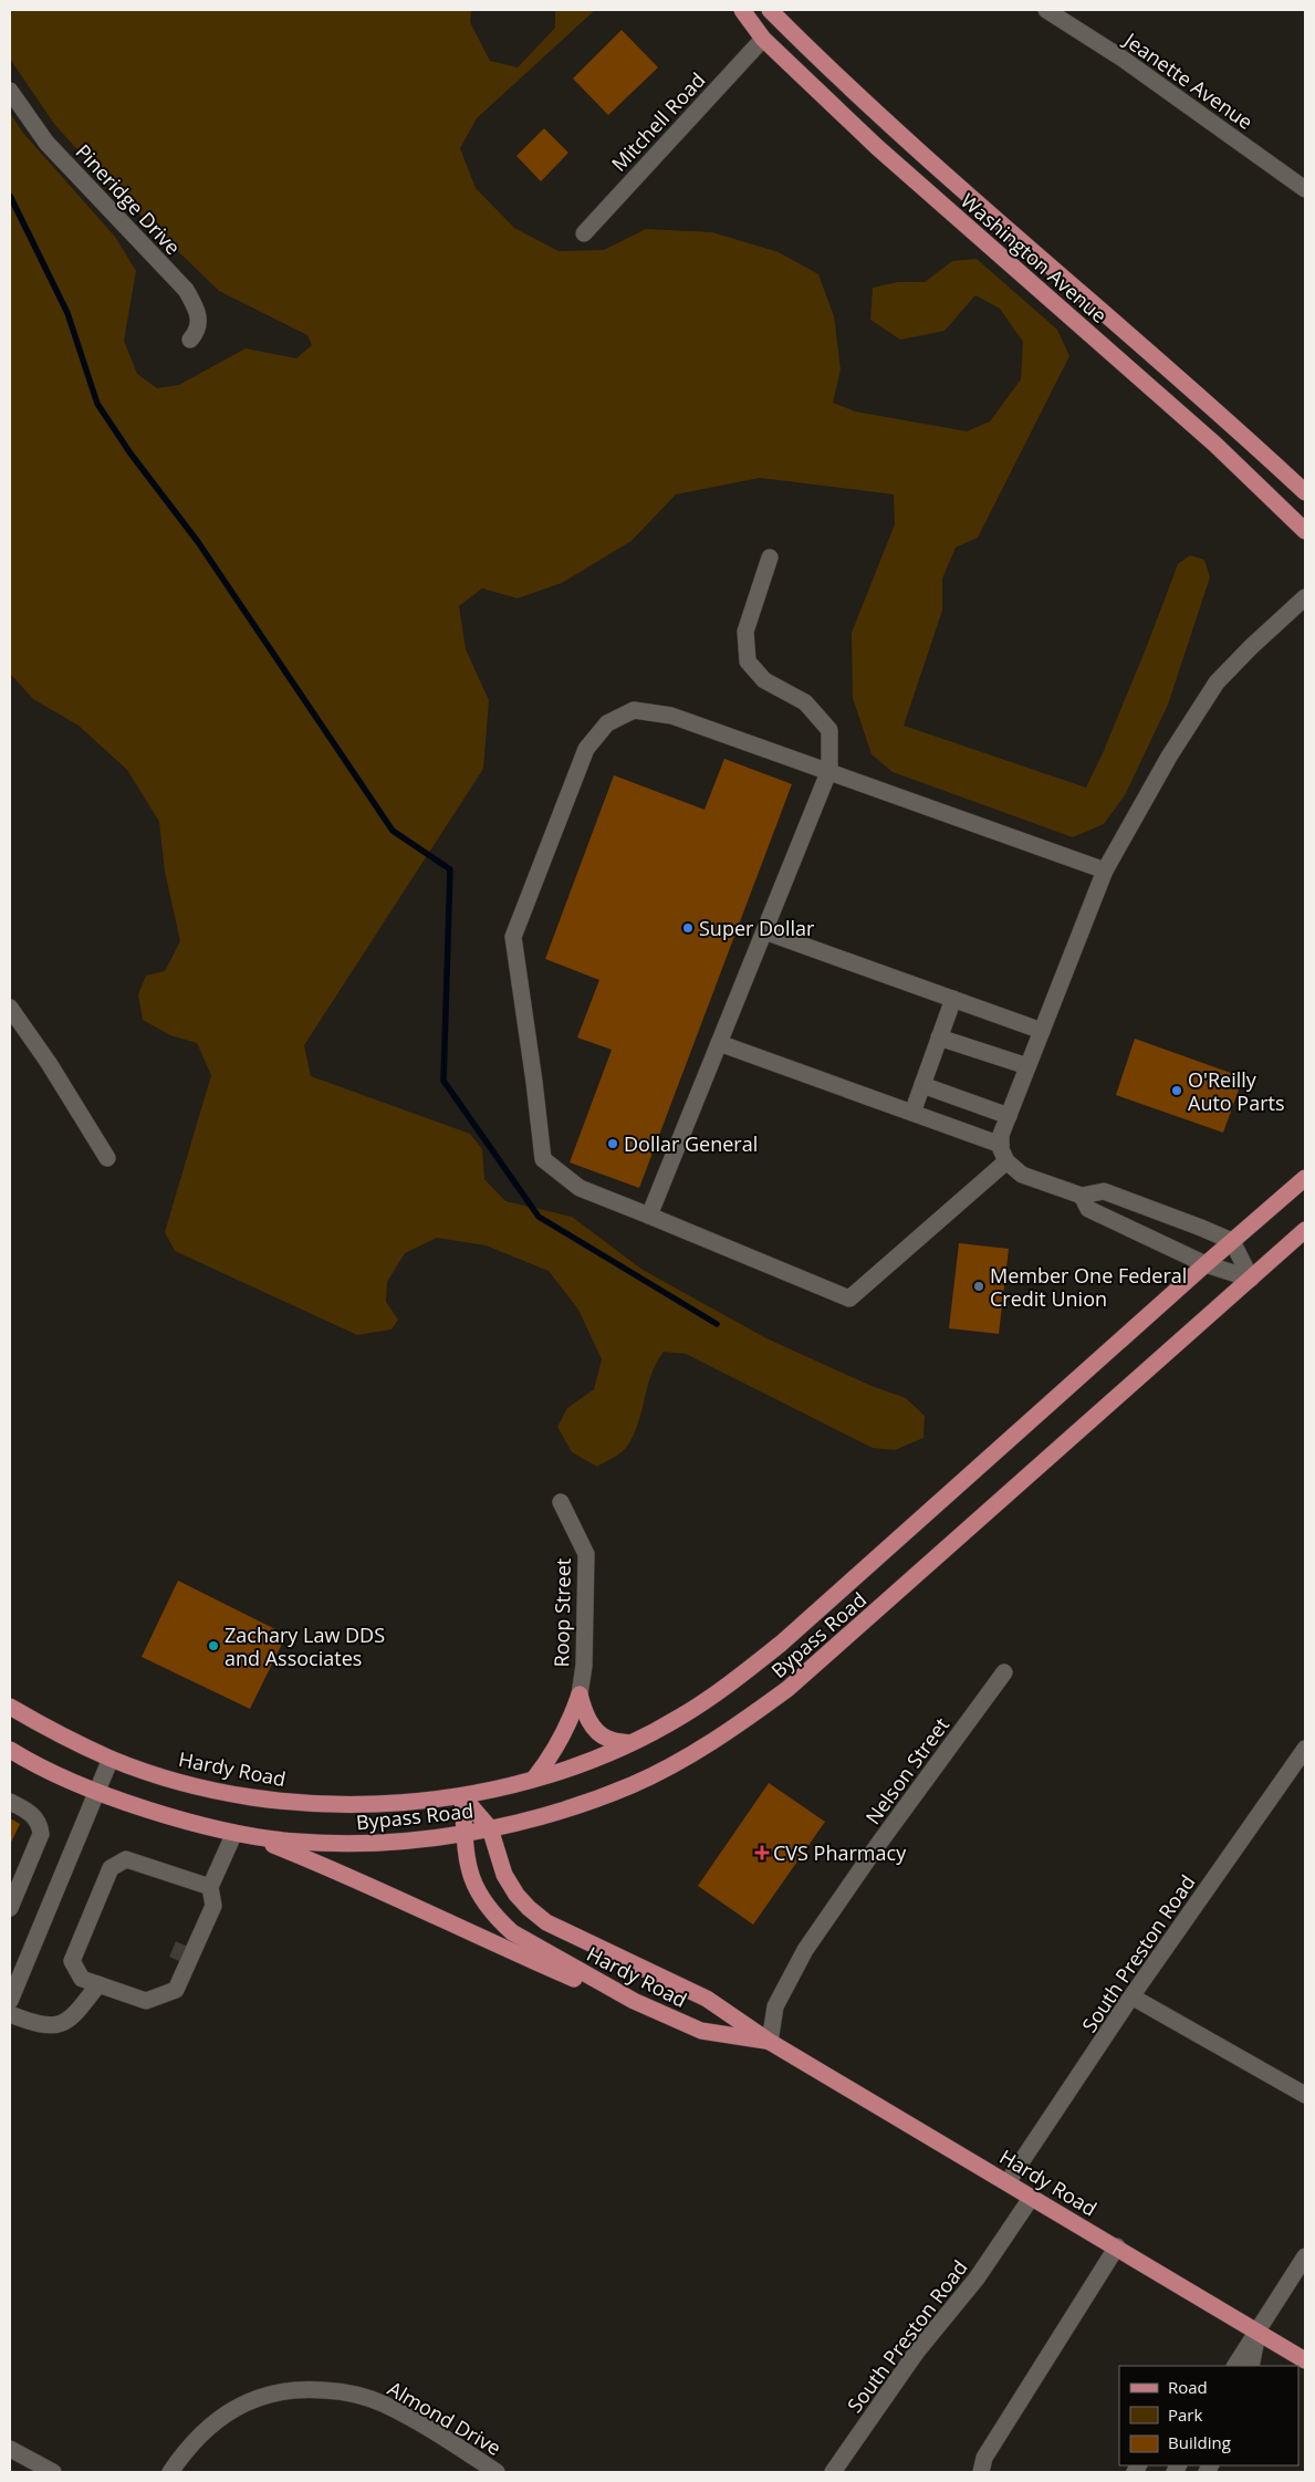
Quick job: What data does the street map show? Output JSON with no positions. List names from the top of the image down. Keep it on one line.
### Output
{"streets":{"main road":["Washington Avenue","Bypass Road","Hardy Road"],"street":["Jeanette Avenue","Mitchell Road","Pineridge Drive","Roop Street","Nelson Street","South Preston Road","Almond Drive"]},"crossings":[["Mitchell Road","Washington Avenue"],["Bypass Road","Hardy Road"],["Hardy Road","Nelson Street"],["Hardy Road","South Preston Road"]],"places":{"other":["Super Dollar","O'Reilly Auto Parts","Dollar General","Member One Federal Credit Union","Zachary Law DDS and Associates"],"health":["CVS Pharmacy"]},"legend":["Road","Park","Building"]}
